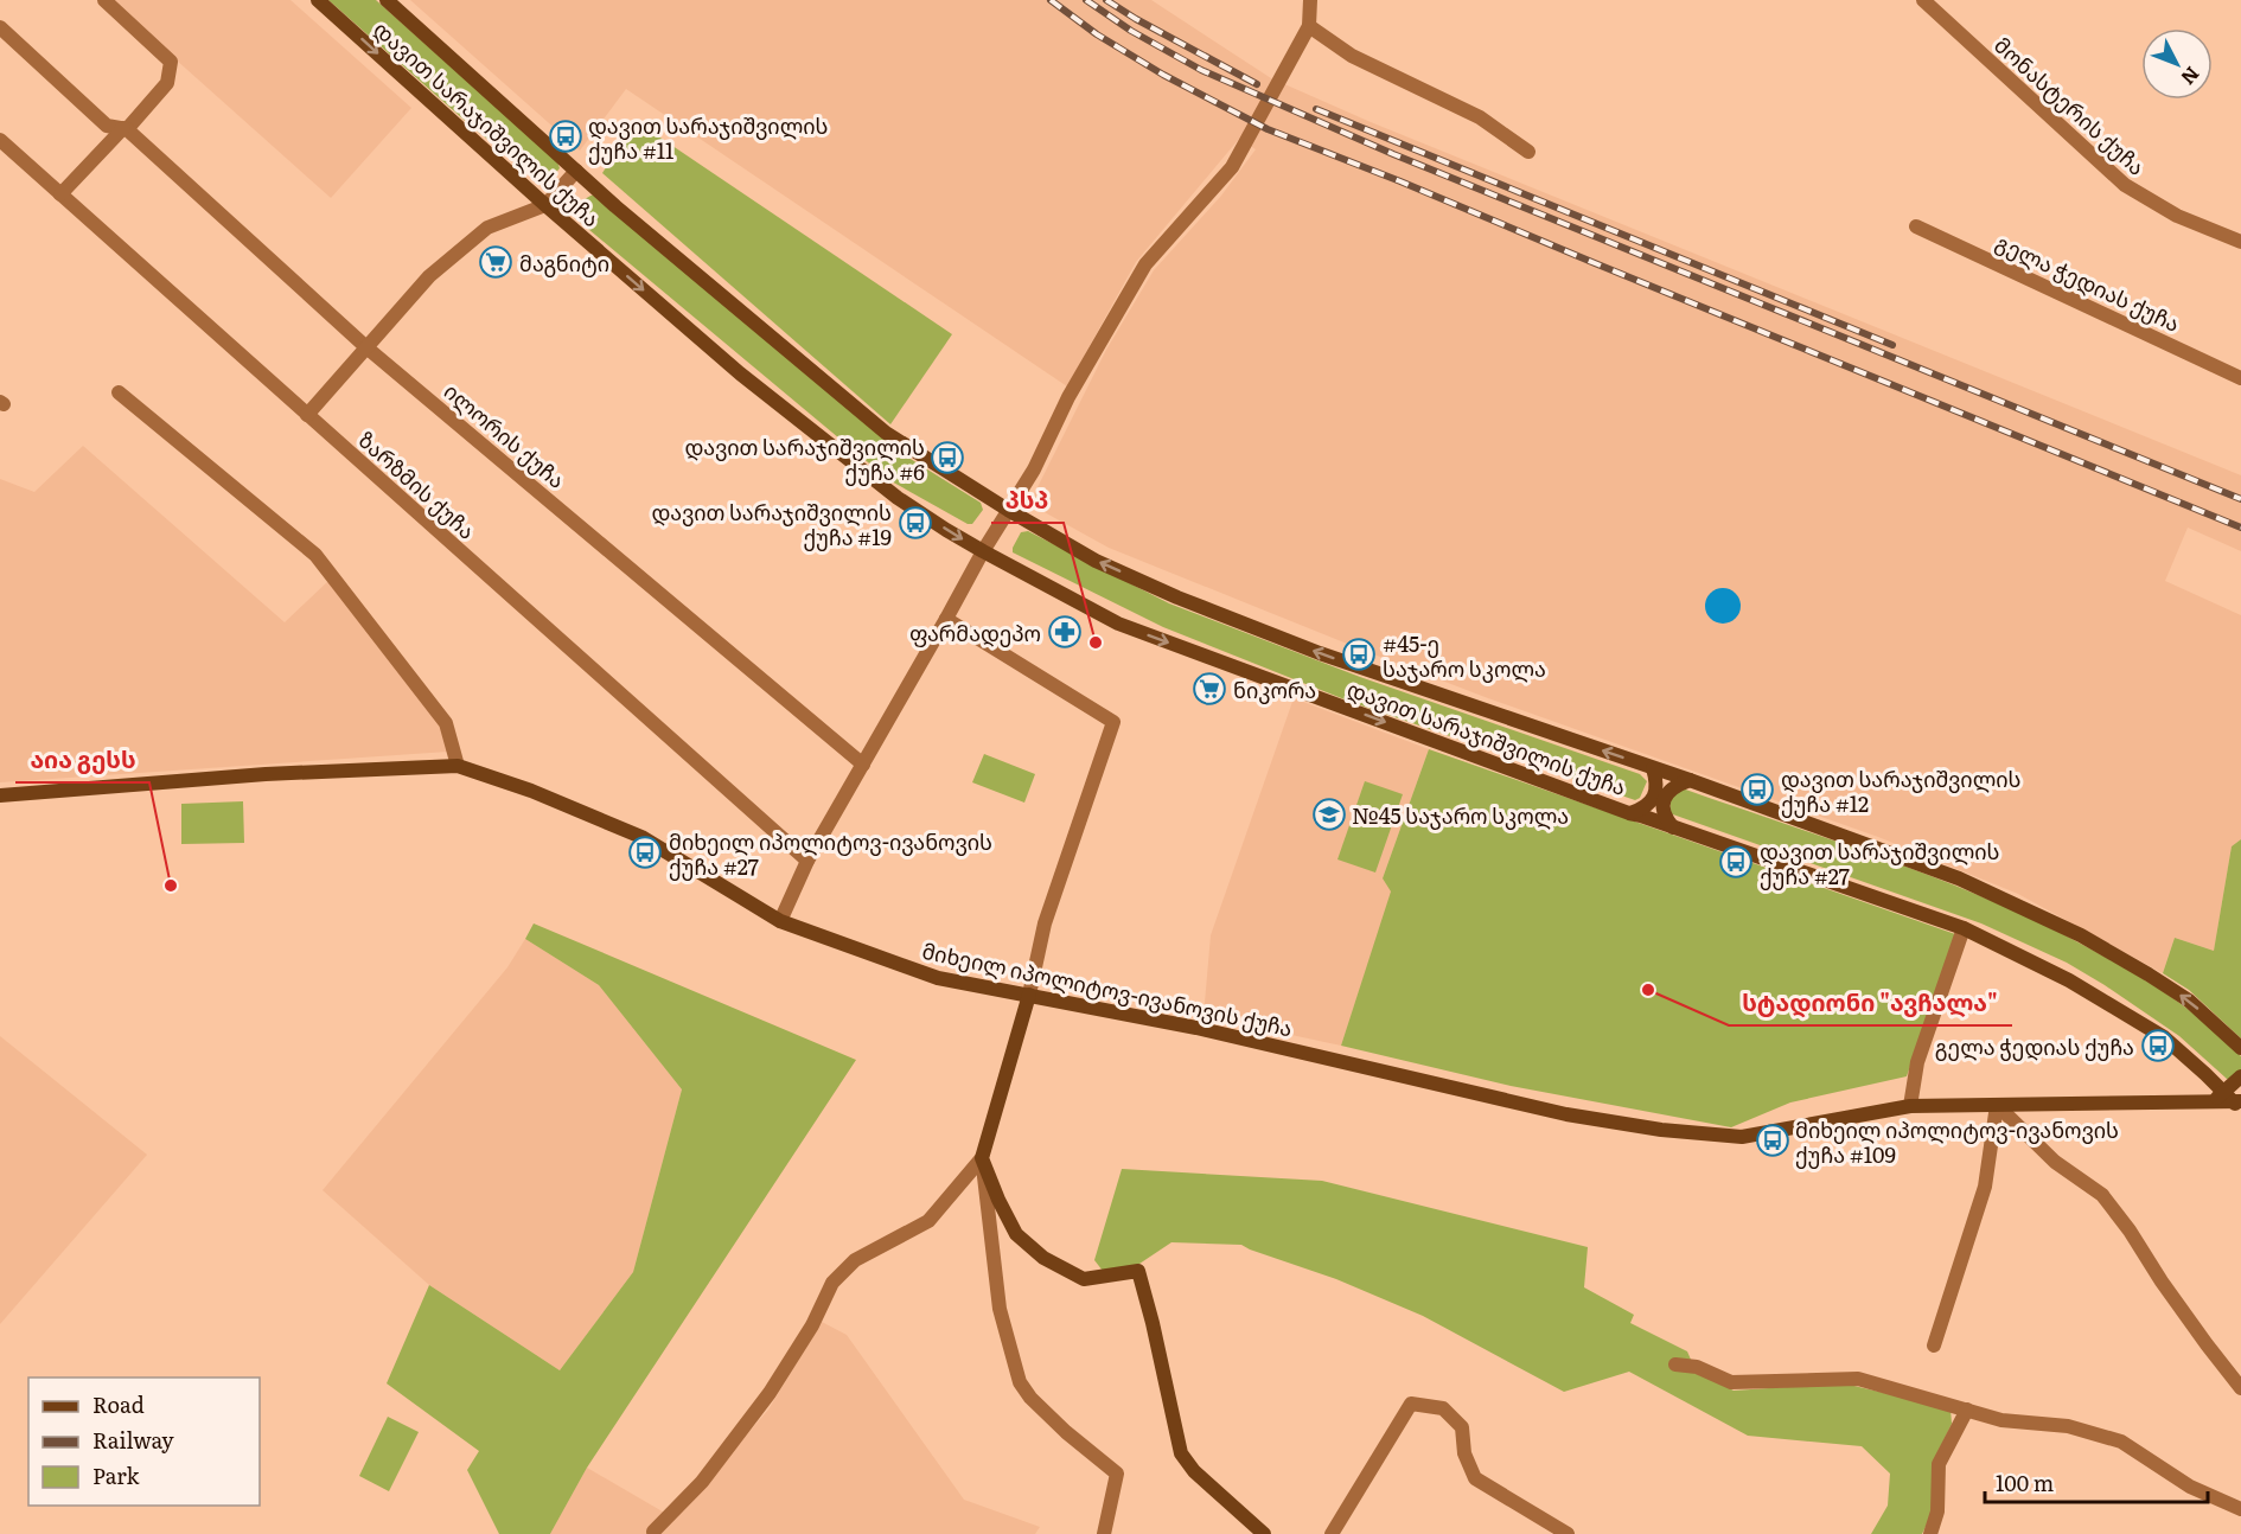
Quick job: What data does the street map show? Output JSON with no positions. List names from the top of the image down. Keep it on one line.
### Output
{"streets":{"main road":["დავით სარაჯიშვილის ქუჩა","მიხეილ იპოლიტოვ-ივანოვის ქუჩა"],"street":["მონასტერის ქუჩა","გელა ჭედიას ქუჩა","ილორის ქუჩა","ზარზმის ქუჩა"]},"crossings":[["დავით სარაჯიშვილის ქუჩა","მიხეილ იპოლიტოვ-ივანოვის ქუჩა"]],"places":{"bus stop":["დავით სარაჯიშვილის ქუჩა #11","დავით სარაჯიშვილის ქუჩა #6","დავით სარაჯიშვილის ქუჩა #19","#45-ე საჯარო სკოლა","დავით სარაჯიშვილის ქუჩა #12","მიხეილ იპოლიტოვ-ივანოვის ქუჩა #27","დავით სარაჯიშვილის ქუჩა #27","გელა ჭედიას ქუჩა","მიხეილ იპოლიტოვ-ივანოვის ქუჩა #109"],"supermarket":["მაგნიტი","ნიკორა"],"pharmacy":["ფარმადეპო"],"other":["პსპ","აია გესს","სტადიონი \"ავჩალა\""],"school or university":["№45 საჯარო სკოლა"]},"legend":["Road","Railway","Park"],"scale_bar":"100 m","north":"bottom right"}
